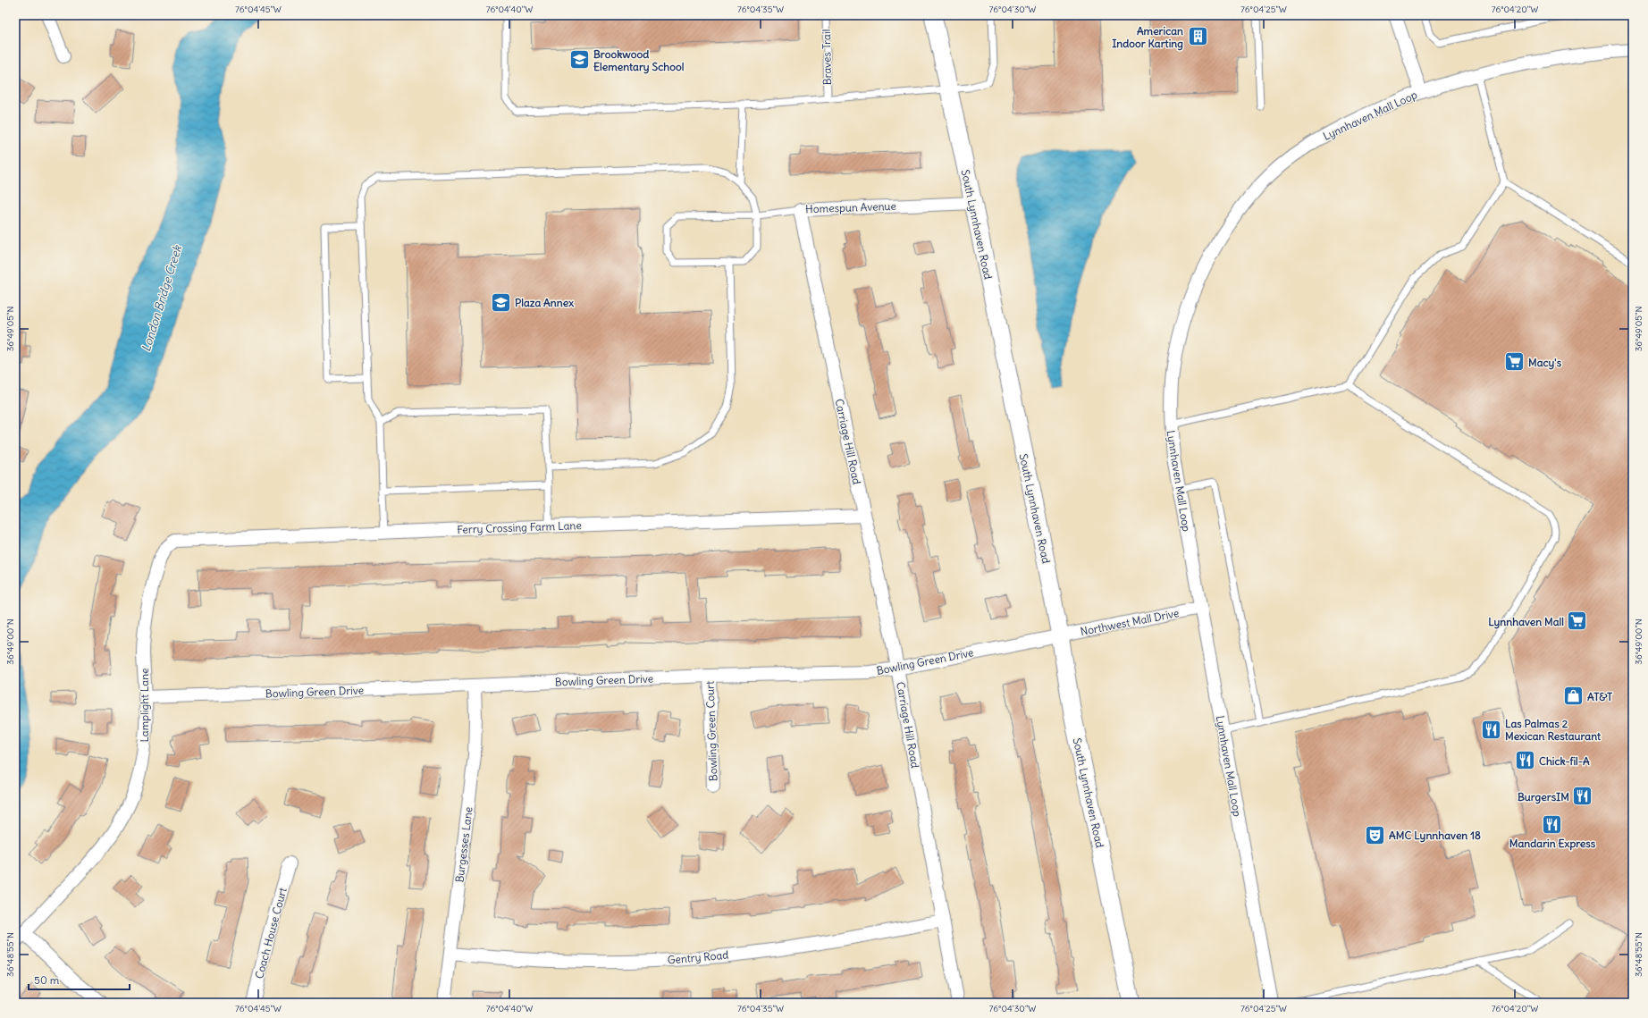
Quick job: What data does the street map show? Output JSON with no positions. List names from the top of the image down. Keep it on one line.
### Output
{"streets":{"street":["Lynnhaven Mall Loop","Homespun Avenue","South Lynnhaven Road","Carriage Hill Road","Ferry Crossing Farm Lane","Northwest Mall Drive","Bowling Green Drive","Lamplight Lane","Bowling Green Court","Burgesses Lane","Coach House Court","Gentry Road"],"lane":["Braves Trail"]},"crossings":[["Lynnhaven Mall Loop","Northwest Mall Drive"],["Homespun Avenue","South Lynnhaven Road"],["Homespun Avenue","Carriage Hill Road"],["South Lynnhaven Road","Northwest Mall Drive"],["South Lynnhaven Road","Bowling Green Drive"],["Carriage Hill Road","Ferry Crossing Farm Lane"],["Carriage Hill Road","Bowling Green Drive"],["Carriage Hill Road","Gentry Road"],["Ferry Crossing Farm Lane","Lamplight Lane"],["Northwest Mall Drive","Bowling Green Drive"],["Bowling Green Drive","Lamplight Lane"],["Bowling Green Drive","Bowling Green Court"],["Bowling Green Drive","Burgesses Lane"],["Burgesses Lane","Gentry Road"]],"water":["London Bridge Creek"],"places":{"building":["American Indoor Karting"],"school or university":["Brookwood Elementary School","Plaza Annex"],"supermarket":["Macy's","Lynnhaven Mall"],"shop":["AT&T"],"restaurant":["Las Palmas 2 Mexican Restaurant","Chick-fil-A","BurgersIM","Mandarin Express"],"theatre":["AMC Lynnhaven 18"]},"scale_bar":"50 m","coordinates":["76°04'45\"W","76°04'40\"W","76°04'35\"W","76°04'30\"W","76°04'25\"W","76°04'20\"W","36°49'05\"N","36°49'00\"N","36°48'55\"N"]}
